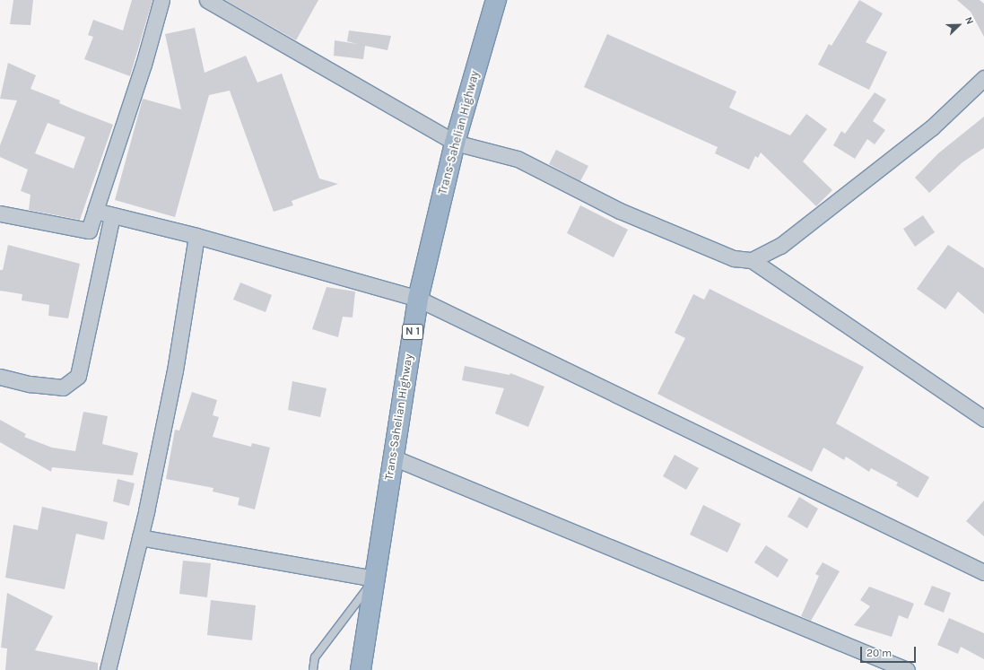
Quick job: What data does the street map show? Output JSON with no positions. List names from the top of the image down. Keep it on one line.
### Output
{"streets":{"highway":["Trans-Sahelian Highway","N 1"]},"scale_bar":"20 m","north":"top right"}
